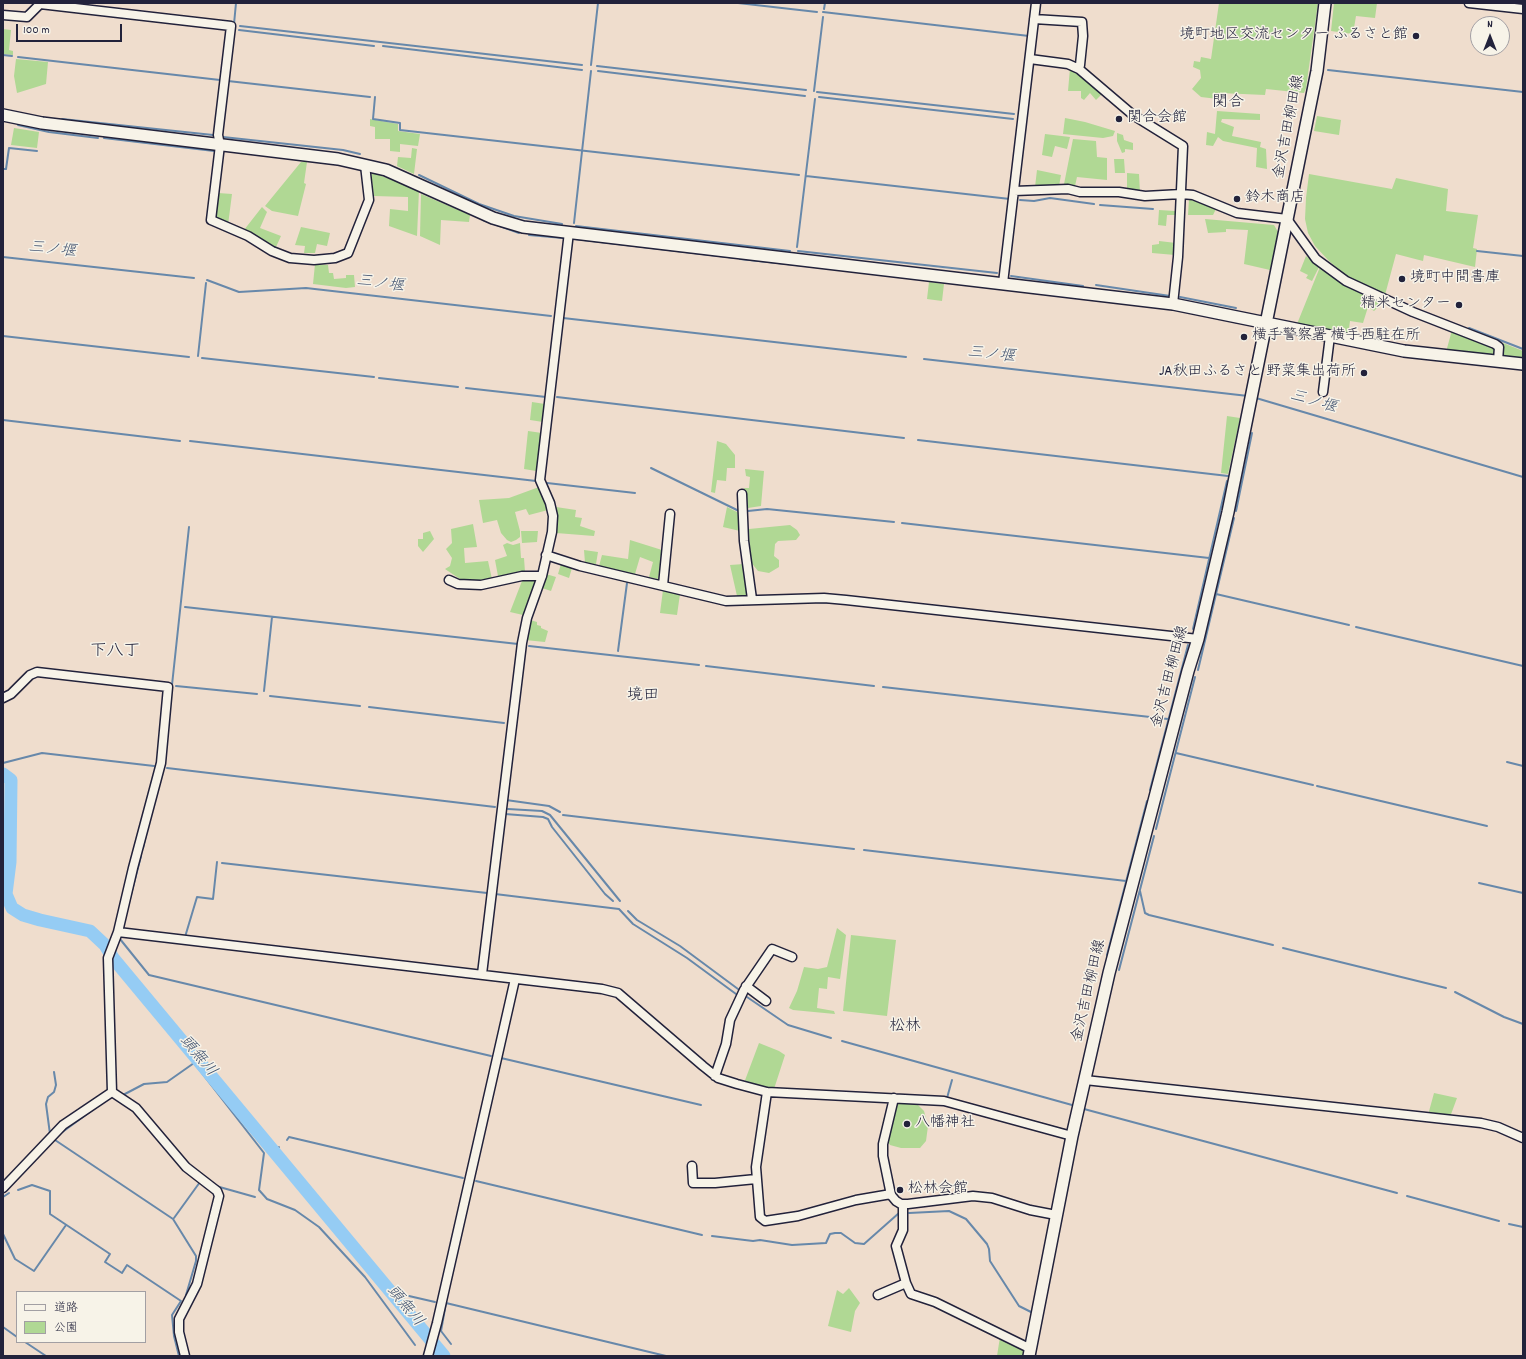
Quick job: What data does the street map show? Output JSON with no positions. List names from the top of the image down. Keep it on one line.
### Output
{"streets":{"street":["金沢吉田柳田線"]},"districts":["関合","下八丁","境田","松林"],"water":["三ノ堰","頭無川"],"places":["境町地区交流センター ふるさと館","関合会館","鈴木商店","境町中間書庫","精米センター","横手警察署 横手西駐在所","JA秋田ふるさと 野菜集出荷所","八幡神社","松林会館"],"legend":["道路","公園"],"scale_bar":"100 m","north":"top"}
